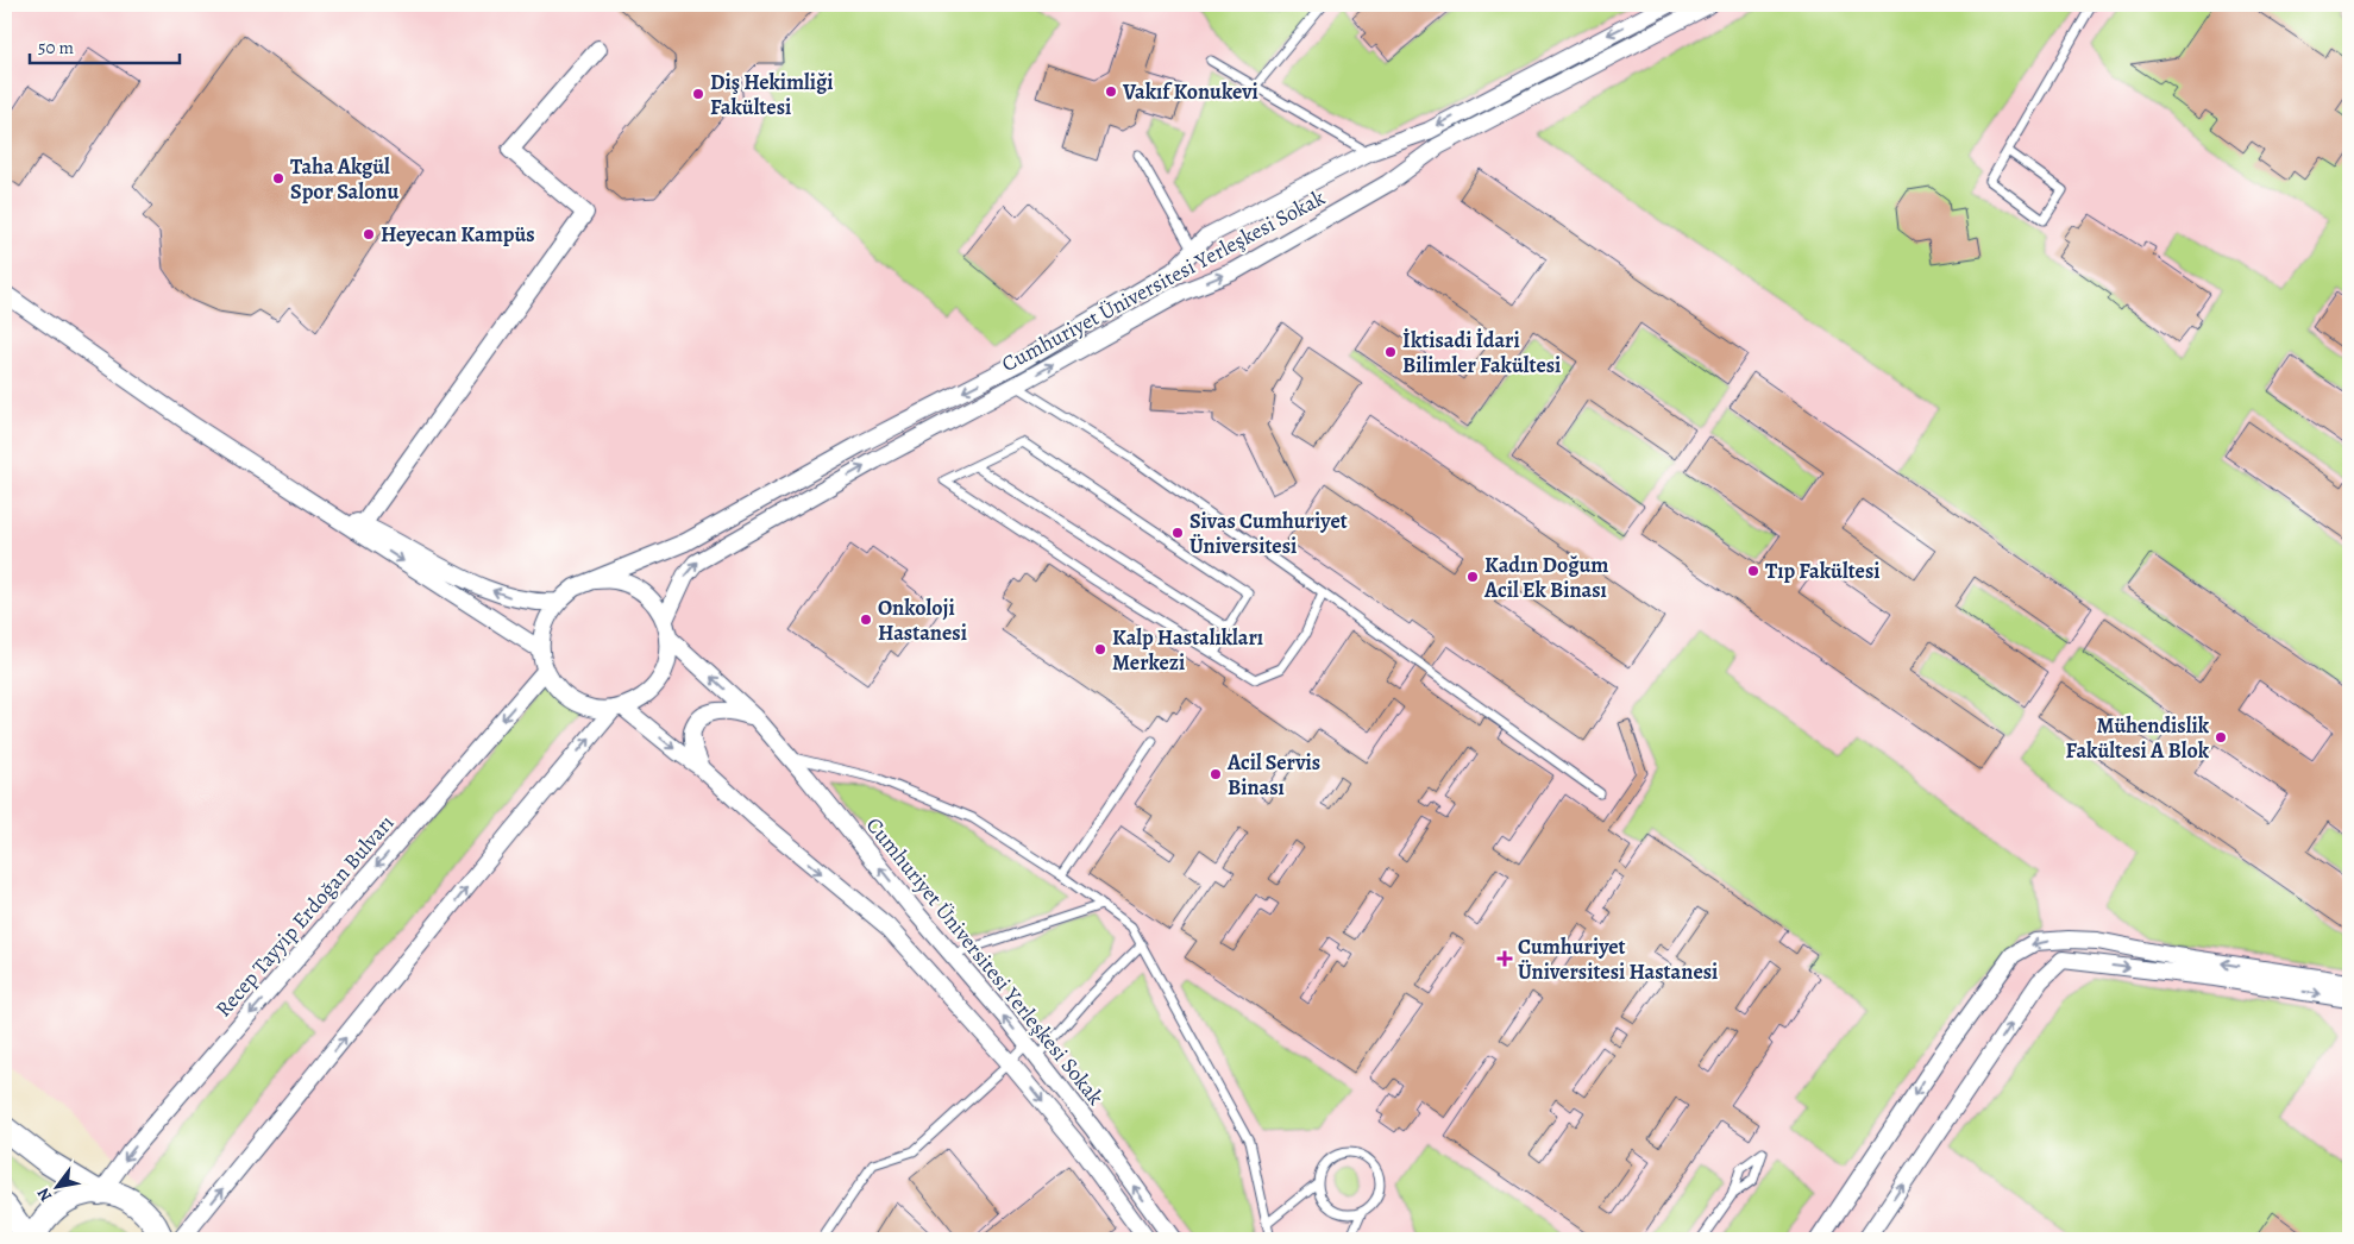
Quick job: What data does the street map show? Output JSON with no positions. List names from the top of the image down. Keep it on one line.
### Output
{"streets":{"street":["Cumhuriyet Üniversitesi Yerleşkesi Sokak","Recep Tayyip Erdoğan Bulvarı"]},"crossings":[["Cumhuriyet Üniversitesi Yerleşkesi Sokak","Recep Tayyip Erdoğan Bulvarı"]],"places":{"other":["Vakıf Konukevi","Diş Hekimliği Fakültesi","Taha Akgül Spor Salonu","Heyecan Kampüs","İktisadi İdari Bilimler Fakültesi","Sivas Cumhuriyet Üniversitesi","Tıp Fakültesi","Kadın Doğum Acil Ek Binası","Onkoloji Hastanesi","Kalp Hastalıkları Merkezi","Mühendislik Fakültesi A Blok","Acil Servis Binası"],"health":["Cumhuriyet Üniversitesi Hastanesi"]},"scale_bar":"50 m","north":"bottom left"}
